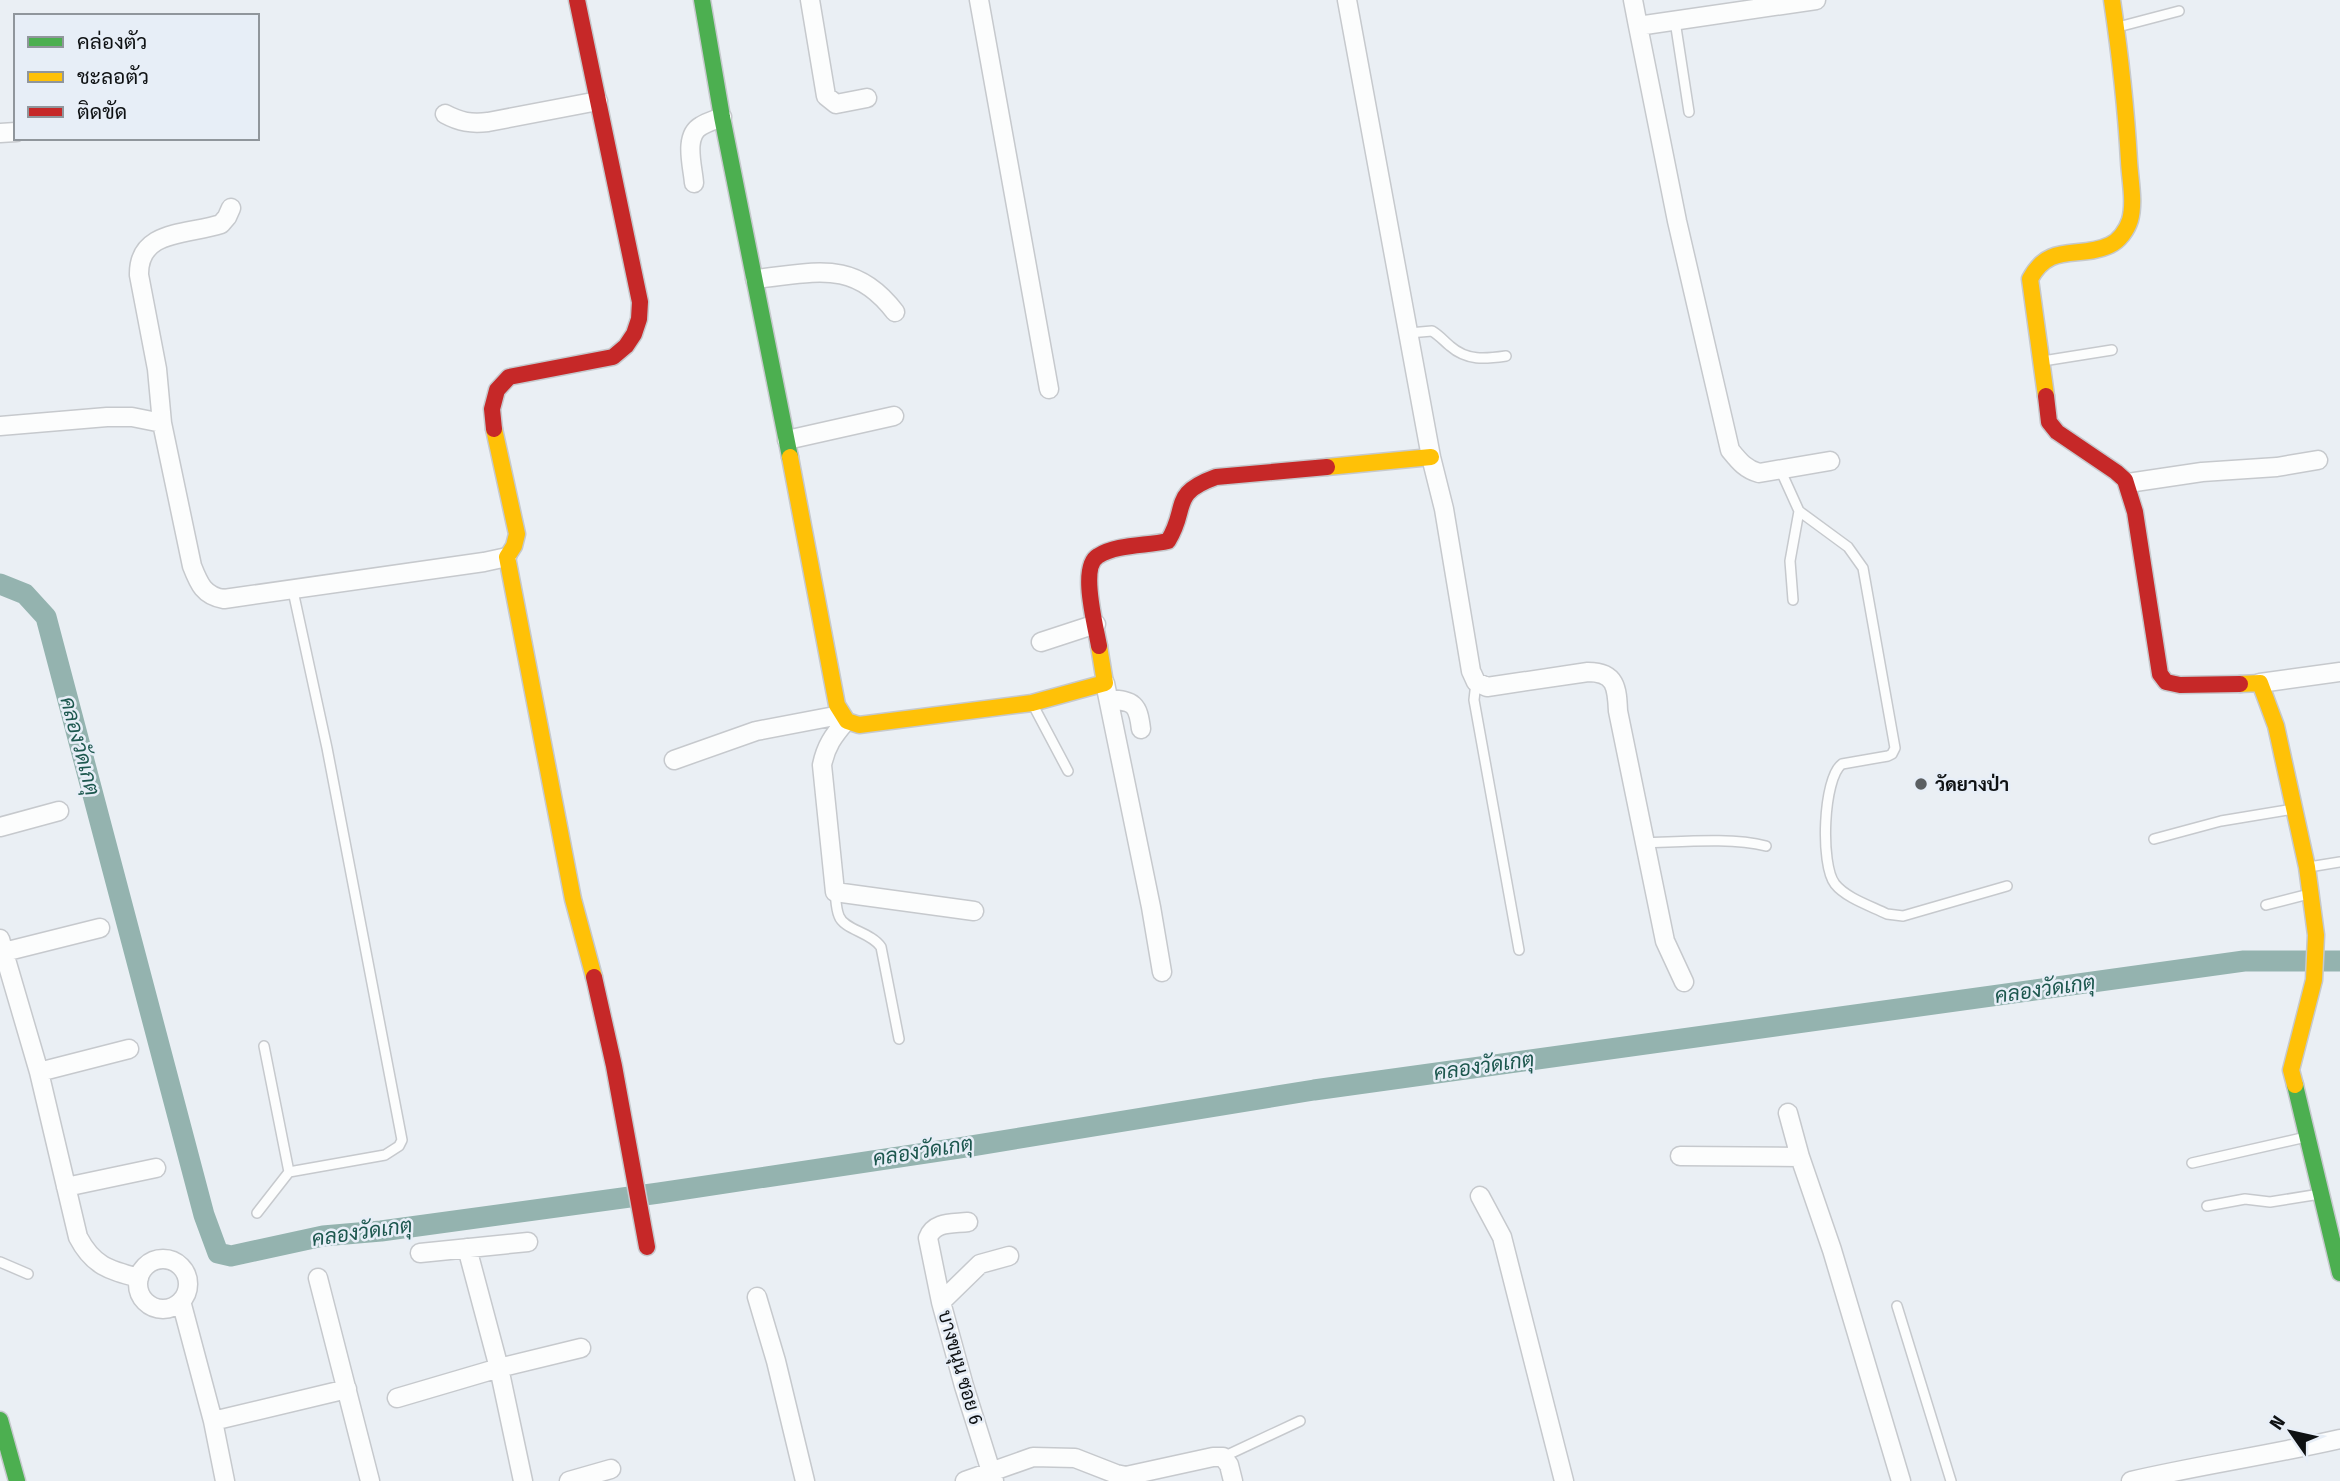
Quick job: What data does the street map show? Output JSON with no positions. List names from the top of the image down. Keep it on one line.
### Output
{"streets":{"street":["บางขนุน ซอย 6"]},"water":["คลองวัดเกตุ"],"places":["วัดยางป่า"],"legend":["คล่องตัว","ชะลอตัว","ติดขัด"],"north":"top left"}
